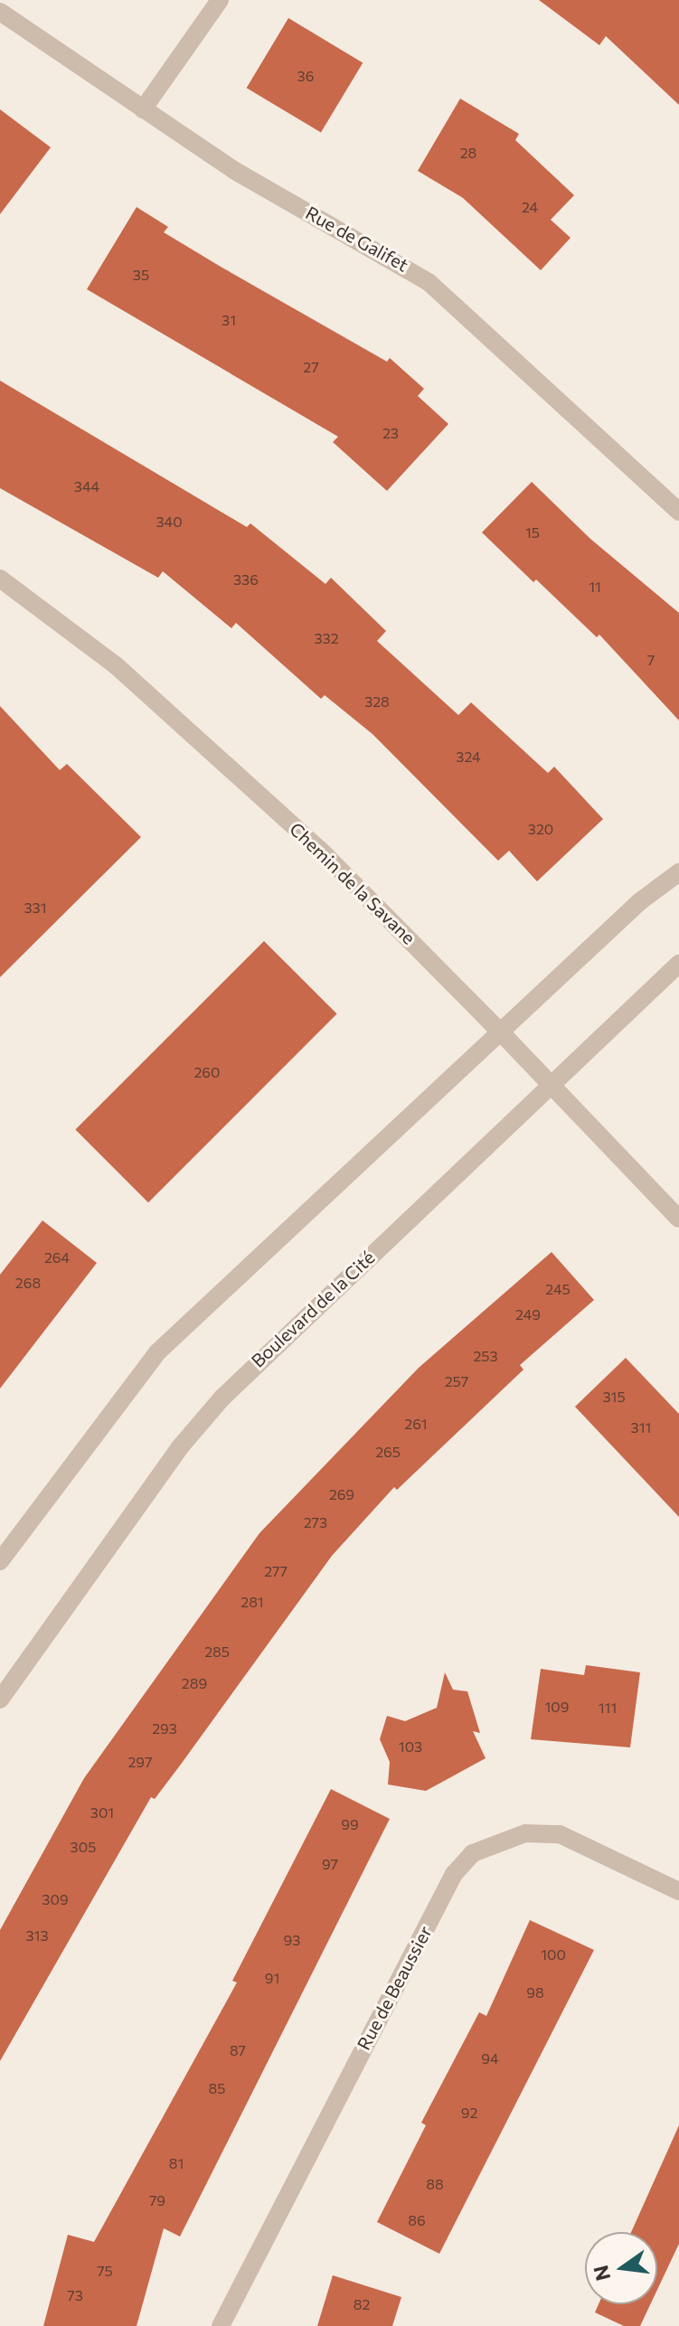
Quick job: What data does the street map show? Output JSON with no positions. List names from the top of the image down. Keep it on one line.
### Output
{"streets":{"street":["Rue de Galifet","Chemin de la Savane","Boulevard de la Cité","Rue de Beaussier"]},"crossings":[["Chemin de la Savane","Boulevard de la Cité"]],"house_numbers":["36","28","24","35","31","27","23","344","340","15","336","11","332","7","328","324","320","331","260","264","268","245","249","253","257","315","261","311","265","269","273","277","281","285","289","109","111","293","103","297","301","99","305","97","309","313","93","100","91","98","87","94","85","92","81","88","79","86","75","73","82"],"north":"left"}
